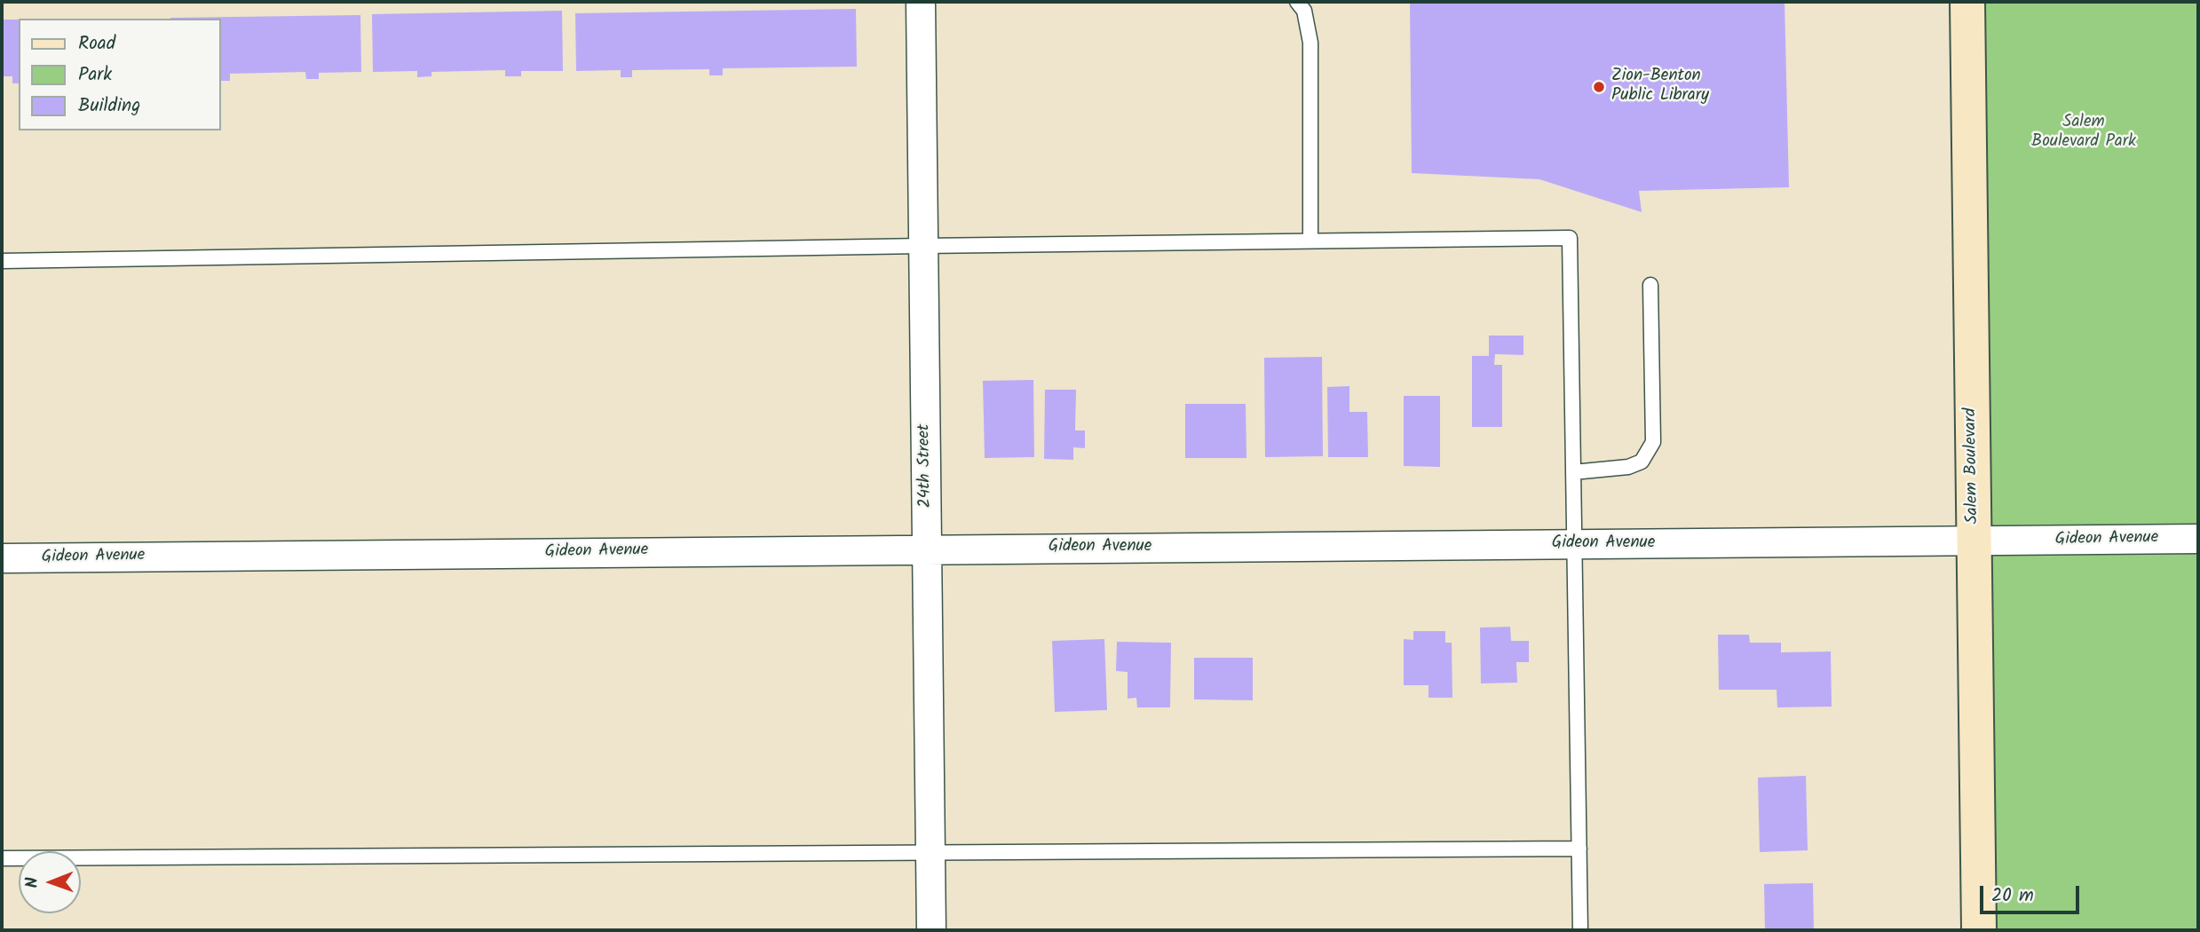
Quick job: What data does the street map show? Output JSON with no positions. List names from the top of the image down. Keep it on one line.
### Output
{"streets":{"street":["24th Street","Salem Boulevard","Gideon Avenue"]},"crossings":[["24th Street","Gideon Avenue"],["Salem Boulevard","Gideon Avenue"]],"parks":["Salem Boulevard Park"],"places":["Zion-Benton Public Library"],"legend":["Road","Park","Building"],"scale_bar":"20 m","north":"left"}
